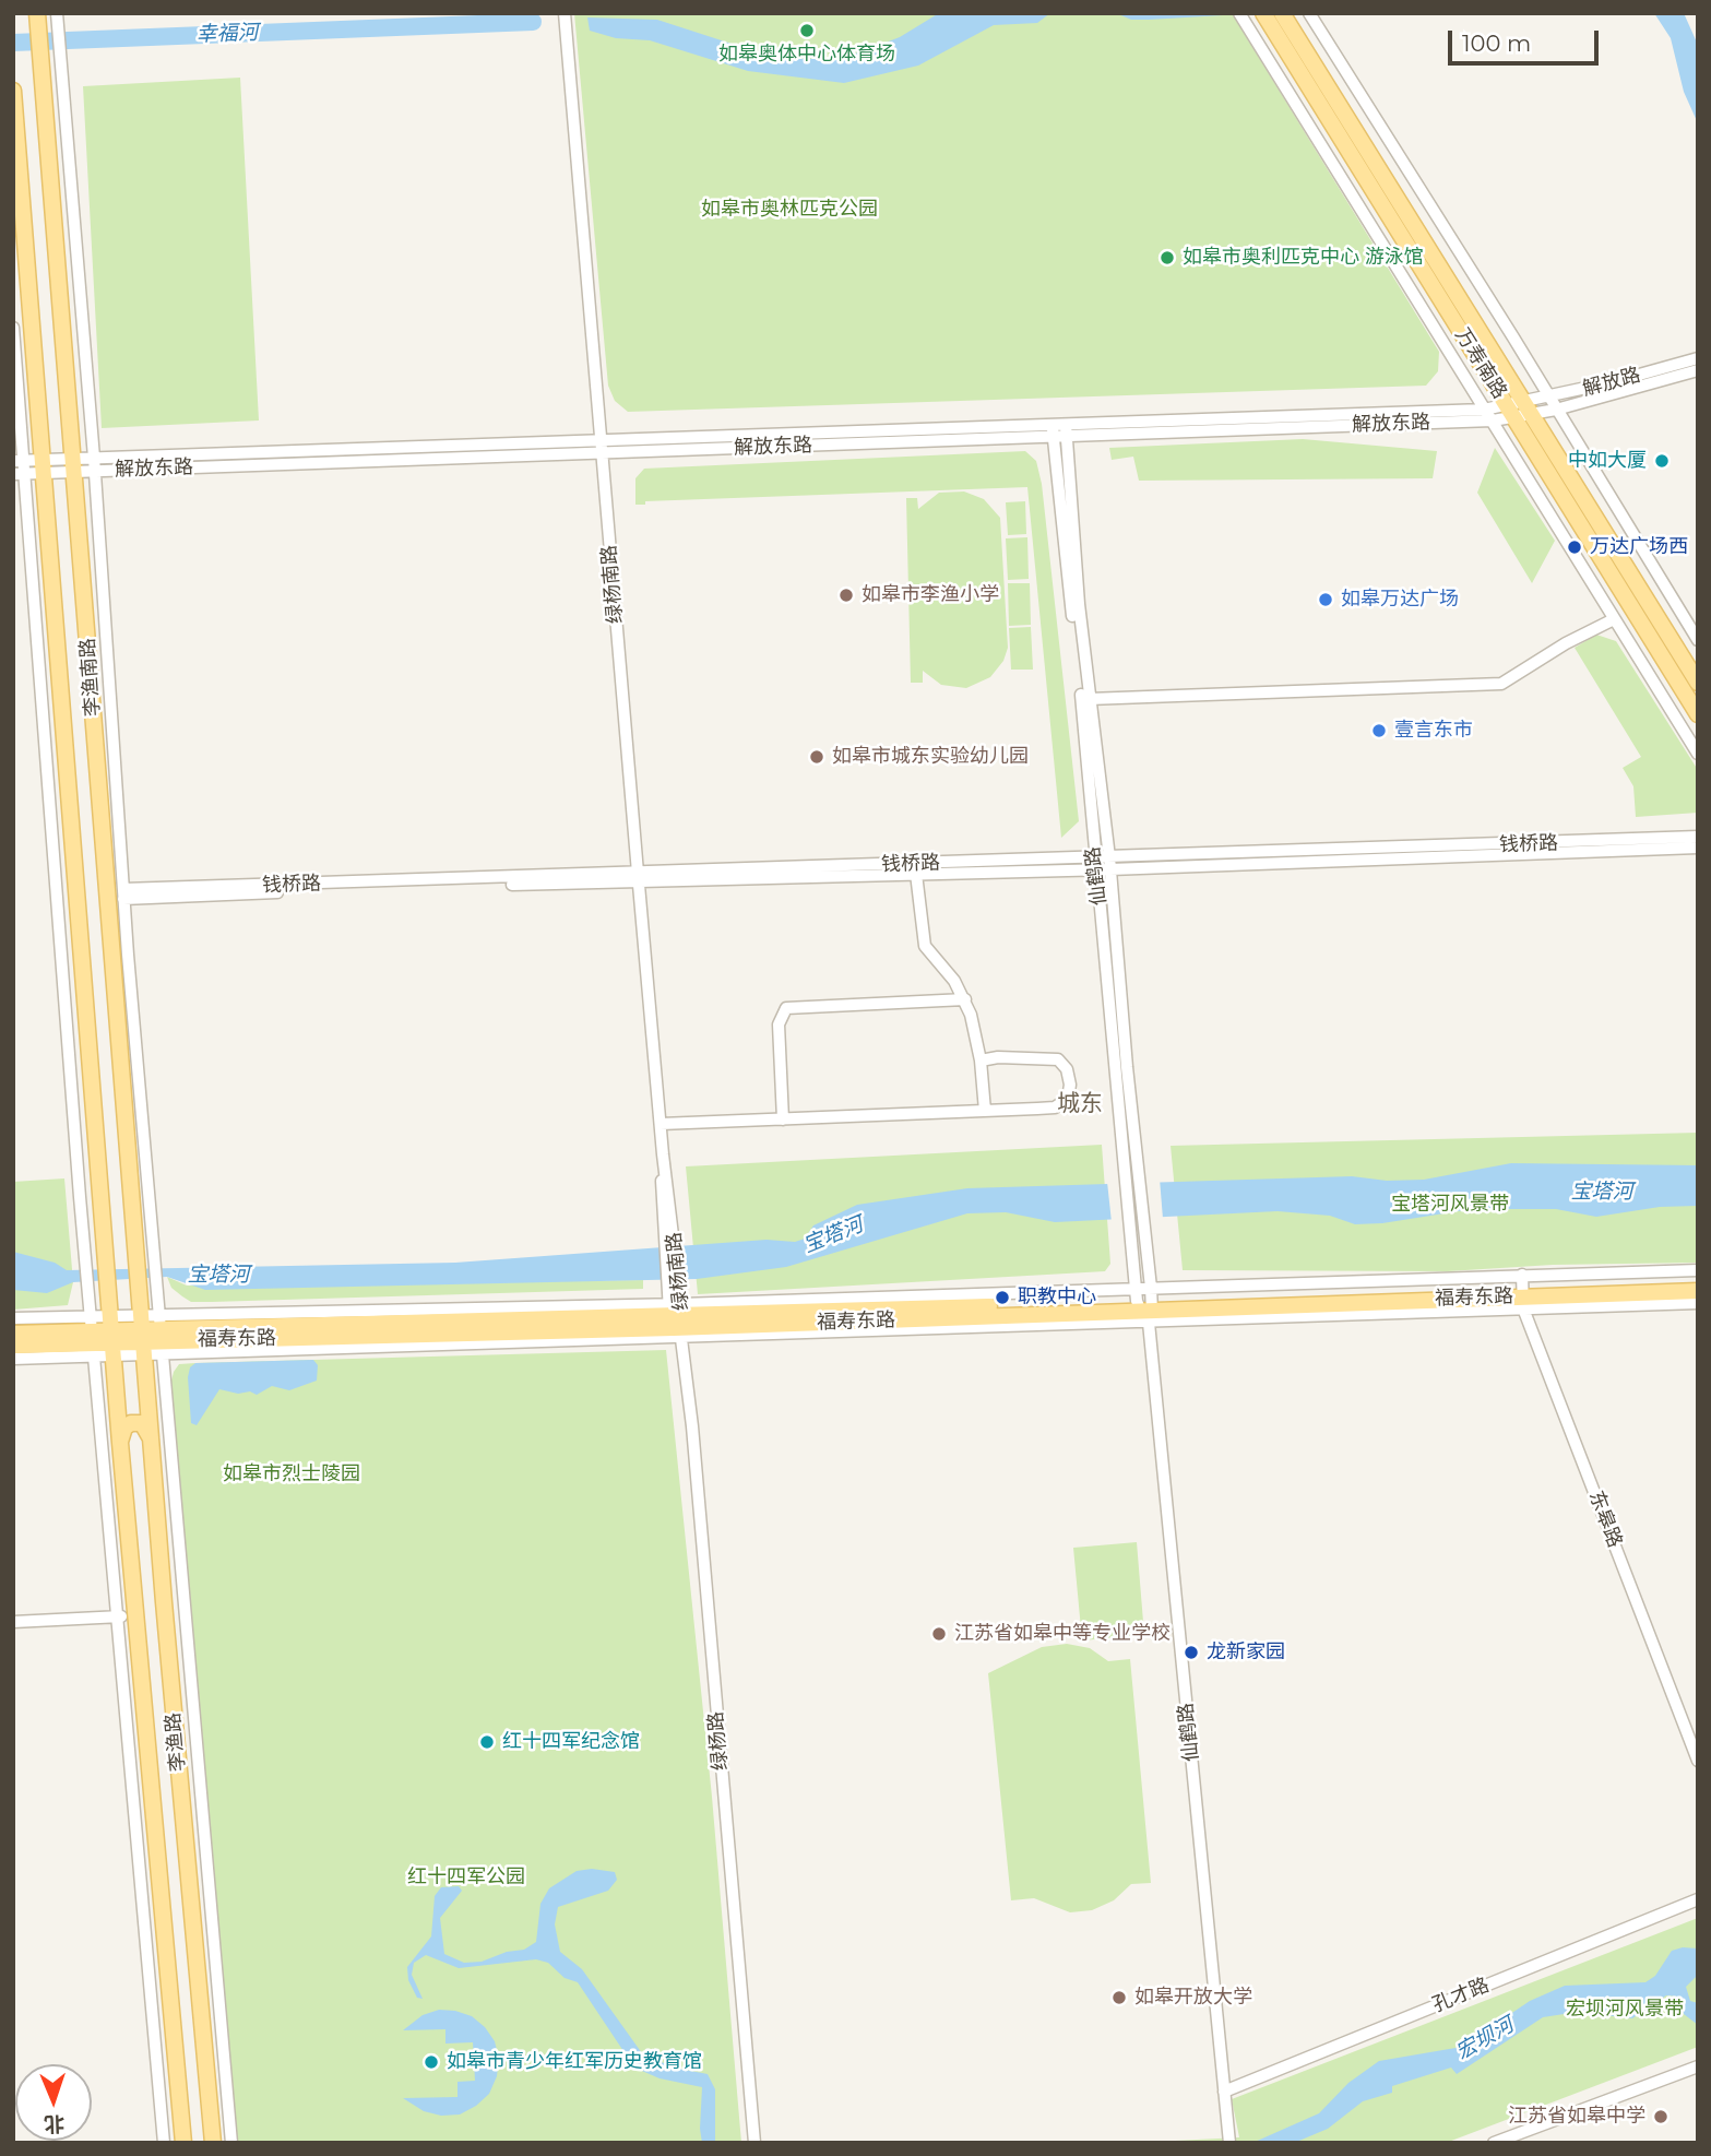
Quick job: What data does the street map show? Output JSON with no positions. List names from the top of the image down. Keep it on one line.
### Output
{"streets":{"main road":["万寿南路","李渔南路","福寿东路","李渔路"],"street":["解放路","解放东路","绿杨南路","钱桥路","仙鹤路","东皋路","绿杨路","孔才路"]},"crossings":[["万寿南路","解放路"],["万寿南路","解放东路"],["解放路","解放东路"],["解放东路","绿杨南路"],["解放东路","李渔南路"],["解放东路","仙鹤路"],["绿杨南路","钱桥路"],["绿杨南路","福寿东路"],["绿杨南路","绿杨路"],["李渔南路","福寿东路"],["李渔南路","李渔路"],["钱桥路","仙鹤路"],["仙鹤路","福寿东路"],["仙鹤路","孔才路"],["福寿东路","东皋路"],["福寿东路","绿杨路"],["福寿东路","李渔路"]],"districts":["城东"],"water":["幸福河","宝塔河","宏坝河"],"parks":["如皋市奥林匹克公园","宝塔河风景带","如皋市烈士陵园","红十四军公园","宏坝河风景带"],"places":["如皋奥体中心体育场","如皋市奥利匹克中心 游泳馆","中如大厦","万达广场西","如皋市李渔小学","如皋万达广场","壹言东市","如皋市城东实验幼儿园","职教中心","江苏省如皋中等专业学校","龙新家园","红十四军纪念馆","如皋开放大学","如皋市青少年红军历史教育馆","江苏省如皋中学"],"scale_bar":"100 m","north":"bottom"}
